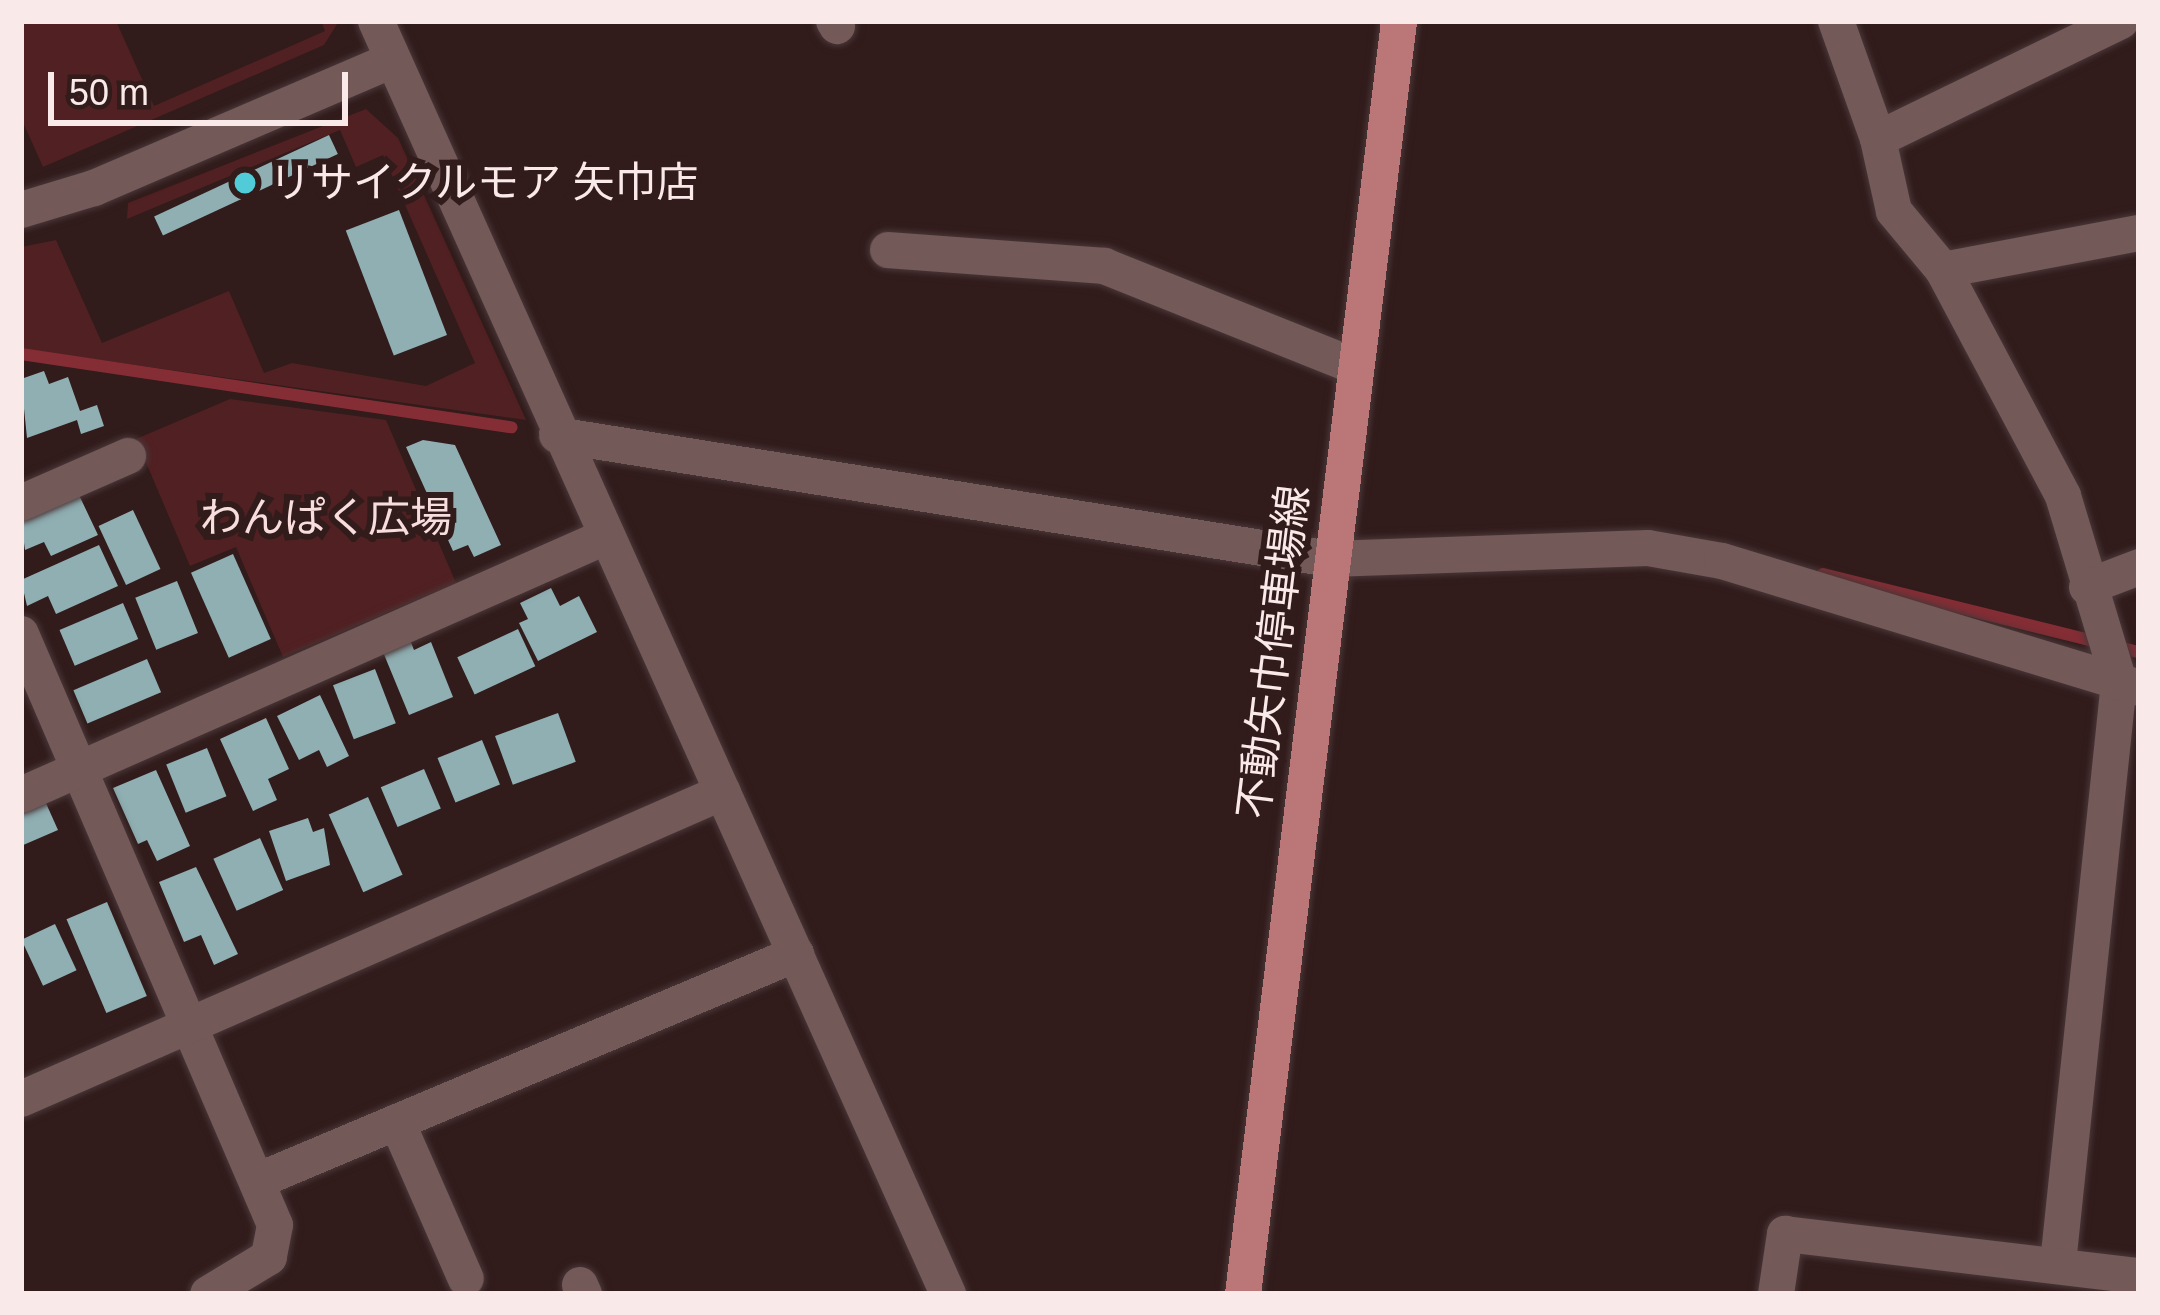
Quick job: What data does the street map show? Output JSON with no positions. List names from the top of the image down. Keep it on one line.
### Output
{"streets":{"main road":["不動矢巾停車場線"]},"parks":["わんぱく広場"],"places":["リサイクルモア 矢巾店"],"scale_bar":"50 m"}
